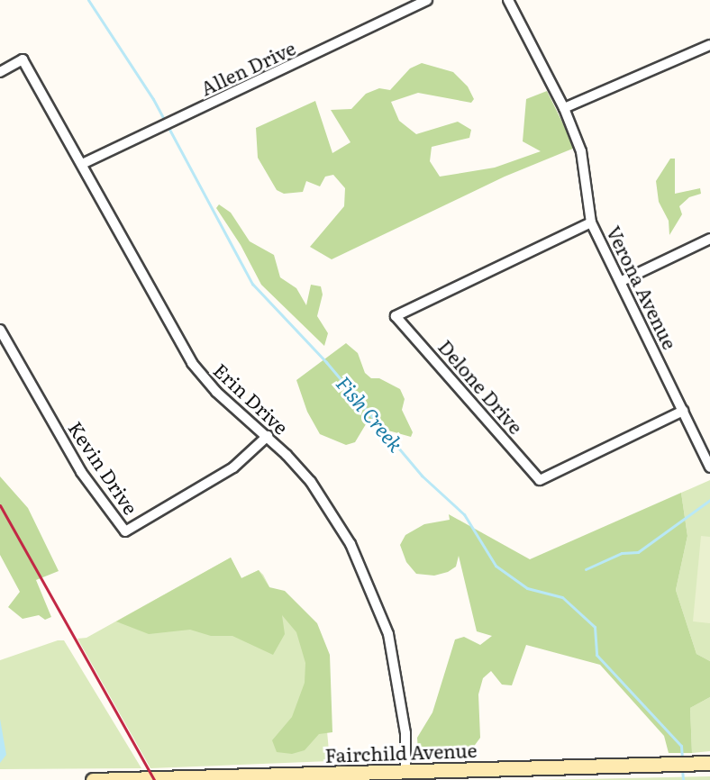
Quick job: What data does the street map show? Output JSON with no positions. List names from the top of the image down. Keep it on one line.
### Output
{"streets":{"main road":["Fairchild Avenue"],"street":["Allen Drive","Verona Avenue","Delone Drive","Erin Drive","Kevin Drive"]},"crossings":[["Allen Drive","Erin Drive"],["Verona Avenue","Delone Drive"],["Erin Drive","Kevin Drive"],["Erin Drive","Fairchild Avenue"]],"water":["Fish Creek"]}
